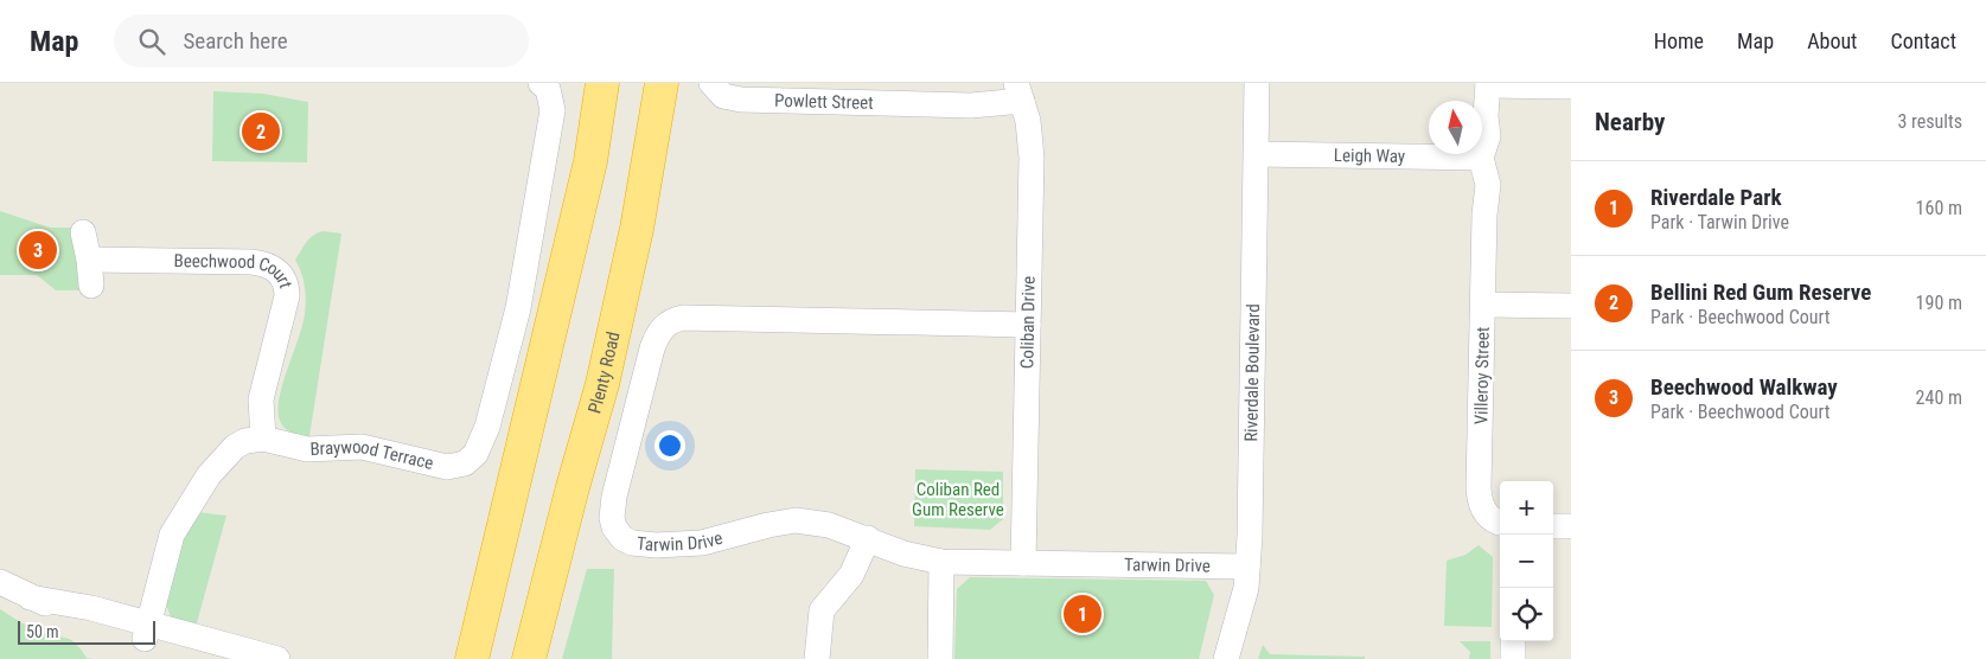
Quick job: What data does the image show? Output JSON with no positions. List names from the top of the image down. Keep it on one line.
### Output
{"streets":{"highway":["Plenty Road"],"street":["Powlett Street","Leigh Way","Beechwood Court","Coliban Drive","Riverdale Boulevard","Villeroy Street","Braywood Terrace","Tarwin Drive"]},"crossings":[["Powlett Street","Coliban Drive"],["Leigh Way","Riverdale Boulevard"],["Beechwood Court","Braywood Terrace"],["Coliban Drive","Tarwin Drive"],["Riverdale Boulevard","Tarwin Drive"]],"parks":["Coliban Red Gum Reserve"],"scale_bar":"50 m","north":"top","page":{"header":"Map","search":"Search here","nav":["Home","Map","About","Contact"],"heading":["Nearby","3 results"],"pins":["2","3","1"],"list":[{"mark":"1","name":"Riverdale Park","note":"Park · Tarwin Drive","value":"160 m"},{"mark":"2","name":"Bellini Red Gum Reserve","note":"Park · Beechwood Court","value":"190 m"},{"mark":"3","name":"Beechwood Walkway","note":"Park · Beechwood Court","value":"240 m"}],"map_buttons":["+","−"],"scale":"50 m"}}
